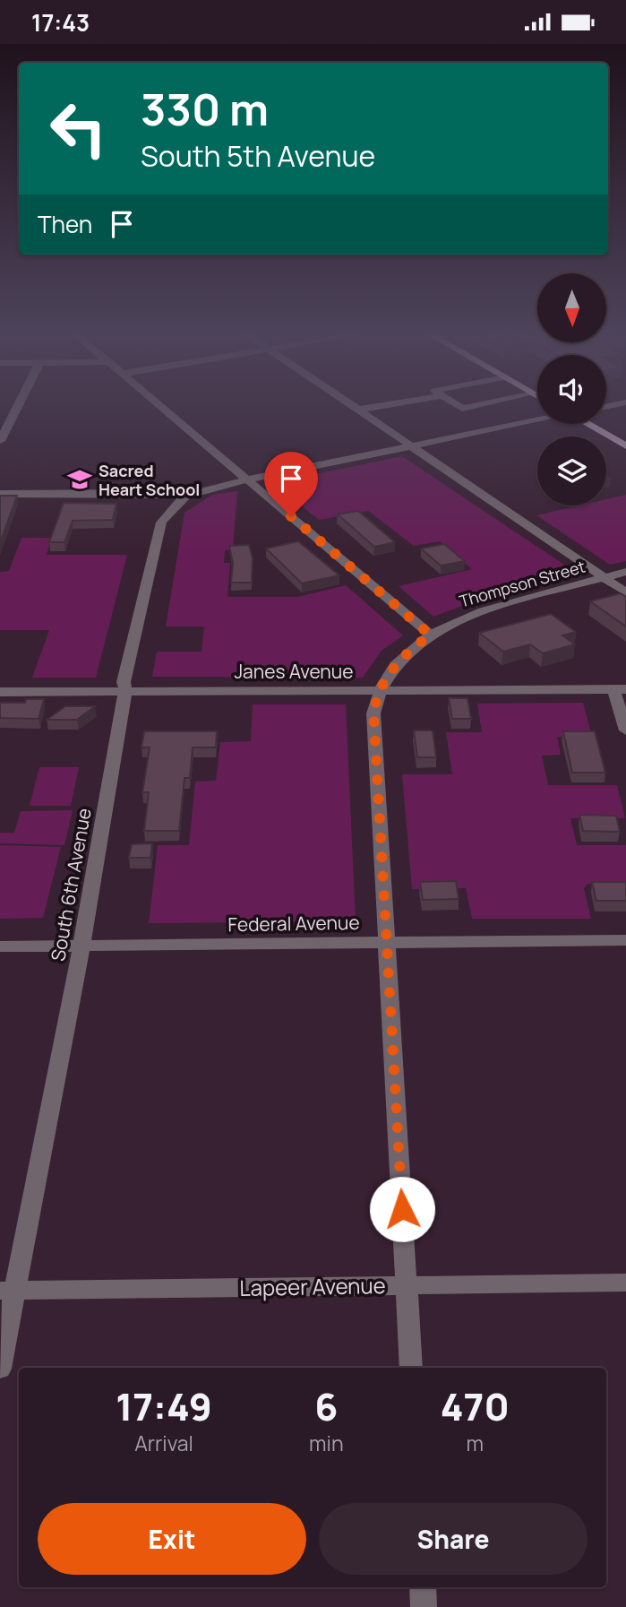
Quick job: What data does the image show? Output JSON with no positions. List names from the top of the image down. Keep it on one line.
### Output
{"streets":{"street":["Thompson Street","Janes Avenue","South 6th Avenue","Federal Avenue","Lapeer Avenue"]},"crossings":[["Thompson Street","Janes Avenue"],["Janes Avenue","South 6th Avenue"],["South 6th Avenue","Federal Avenue"],["South 6th Avenue","Lapeer Avenue"]],"places":{"school or university":["Sacred Heart School"]},"north":"bottom","page":{"status":"17:43","turn":["330 m","South 5th Avenue"],"then":"Then","eta":["17:49","Arrival","6","min","470","m"],"buttons":["Exit","Share"]}}
